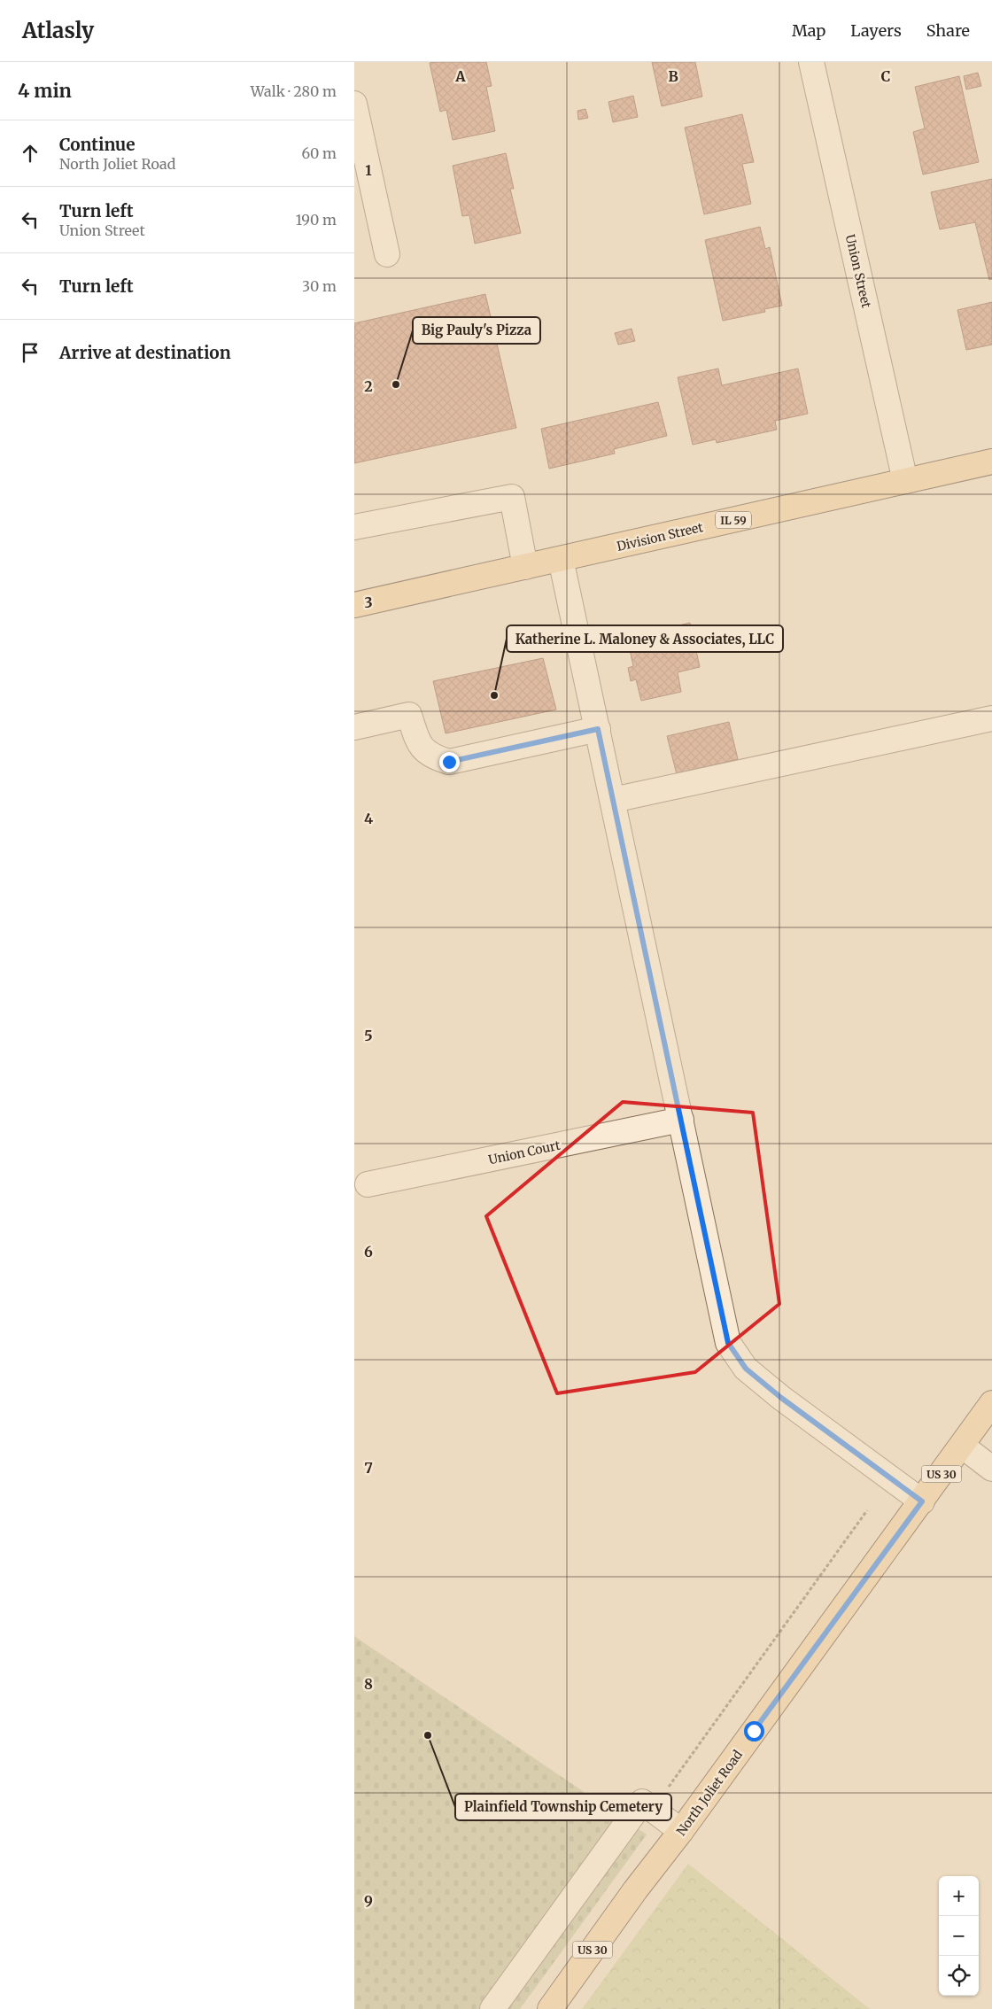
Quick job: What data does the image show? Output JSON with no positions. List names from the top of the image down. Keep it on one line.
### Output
{"streets":{"main road":["IL 59","Division Street","US 30","North Joliet Road"],"street":["Union Street","Union Court"]},"crossings":[["Union Street","Division Street"]],"places":["Big Pauly's Pizza","Katherine L. Maloney & Associates, LLC","Plainfield Township Cemetery"],"page":{"header":"Atlasly","nav":["Map","Layers","Share"],"heading":["4 min","Walk · 280 m"],"list":[["Continue","North Joliet Road","60 m"],["Turn left","Union Street","190 m"],["Turn left","30 m"],"Arrive at destination"],"map_buttons":["+","−"]},"grid":{"columns":["A","B","C"],"rows":["1","2","3","4","5","6","7","8","9"]}}
